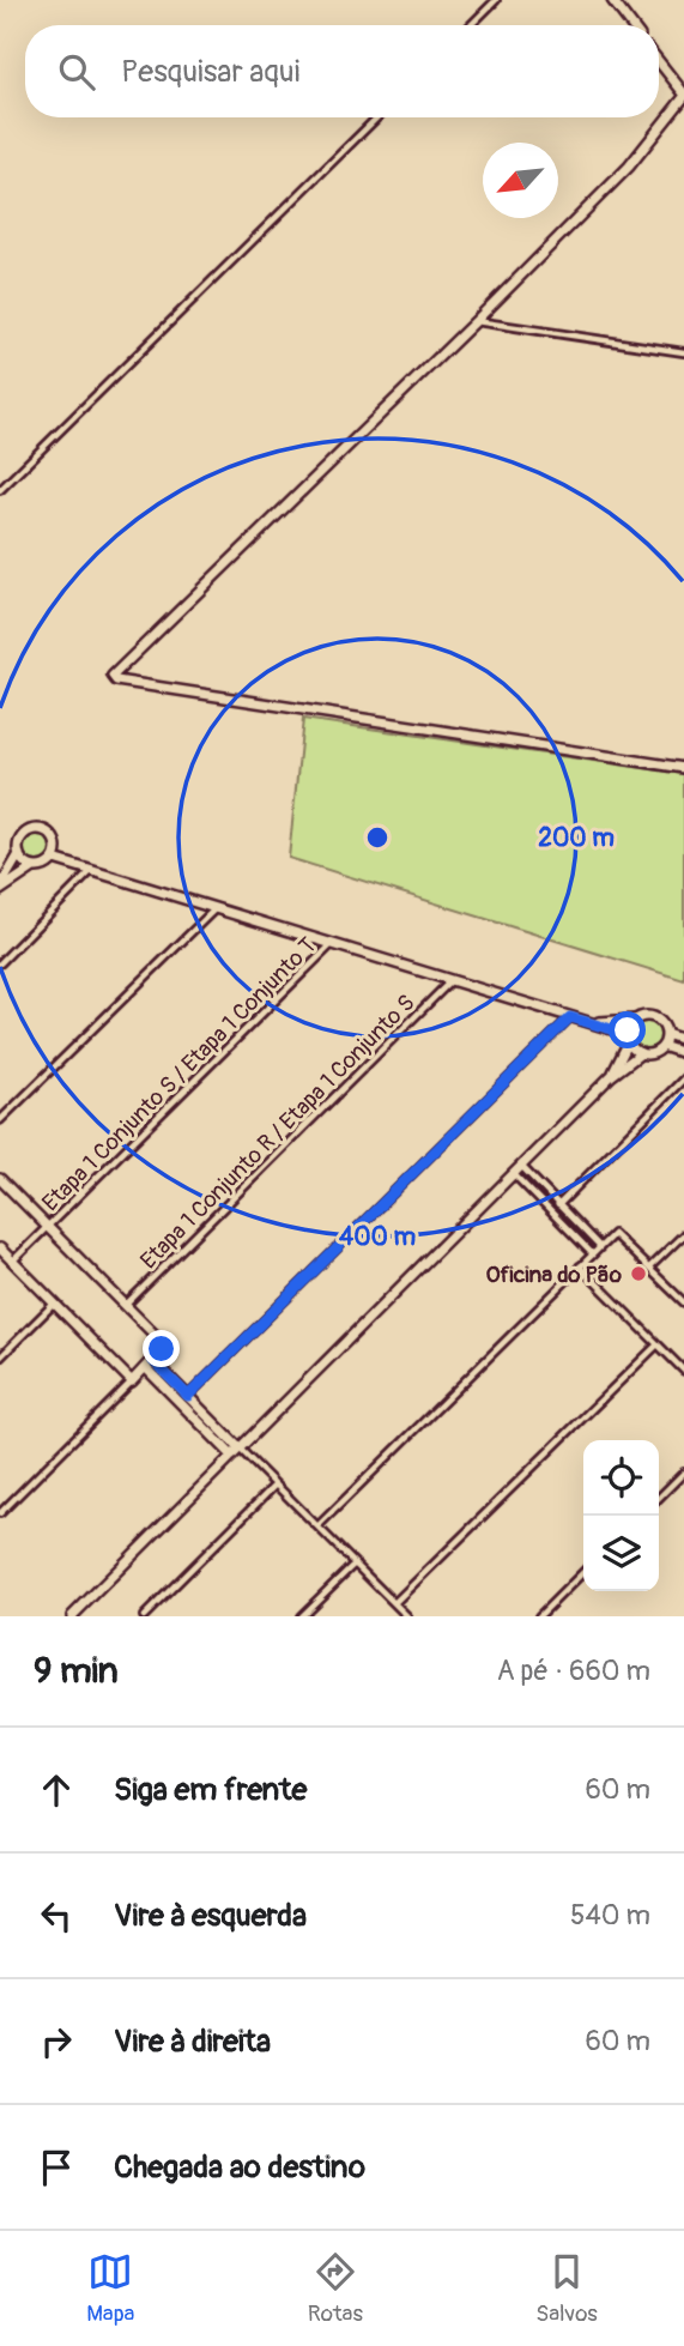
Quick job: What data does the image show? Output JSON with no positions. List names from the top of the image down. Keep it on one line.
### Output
{"streets":{"street":["Etapa 1 Conjunto S / Etapa 1 Conjunto T","Etapa 1 Conjunto R / Etapa 1 Conjunto S"]},"places":["Oficina do Pão"],"north":"bottom left","page":{"search":"Pesquisar aqui","heading":["9 min","A pé · 660 m"],"list":[["Siga em frente","60 m"],["Vire à esquerda","540 m"],["Vire à direita","60 m"],"Chegada ao destino"],"nav":["Mapa","Rotas","Salvos"]},"rings":["200 m","400 m"]}
